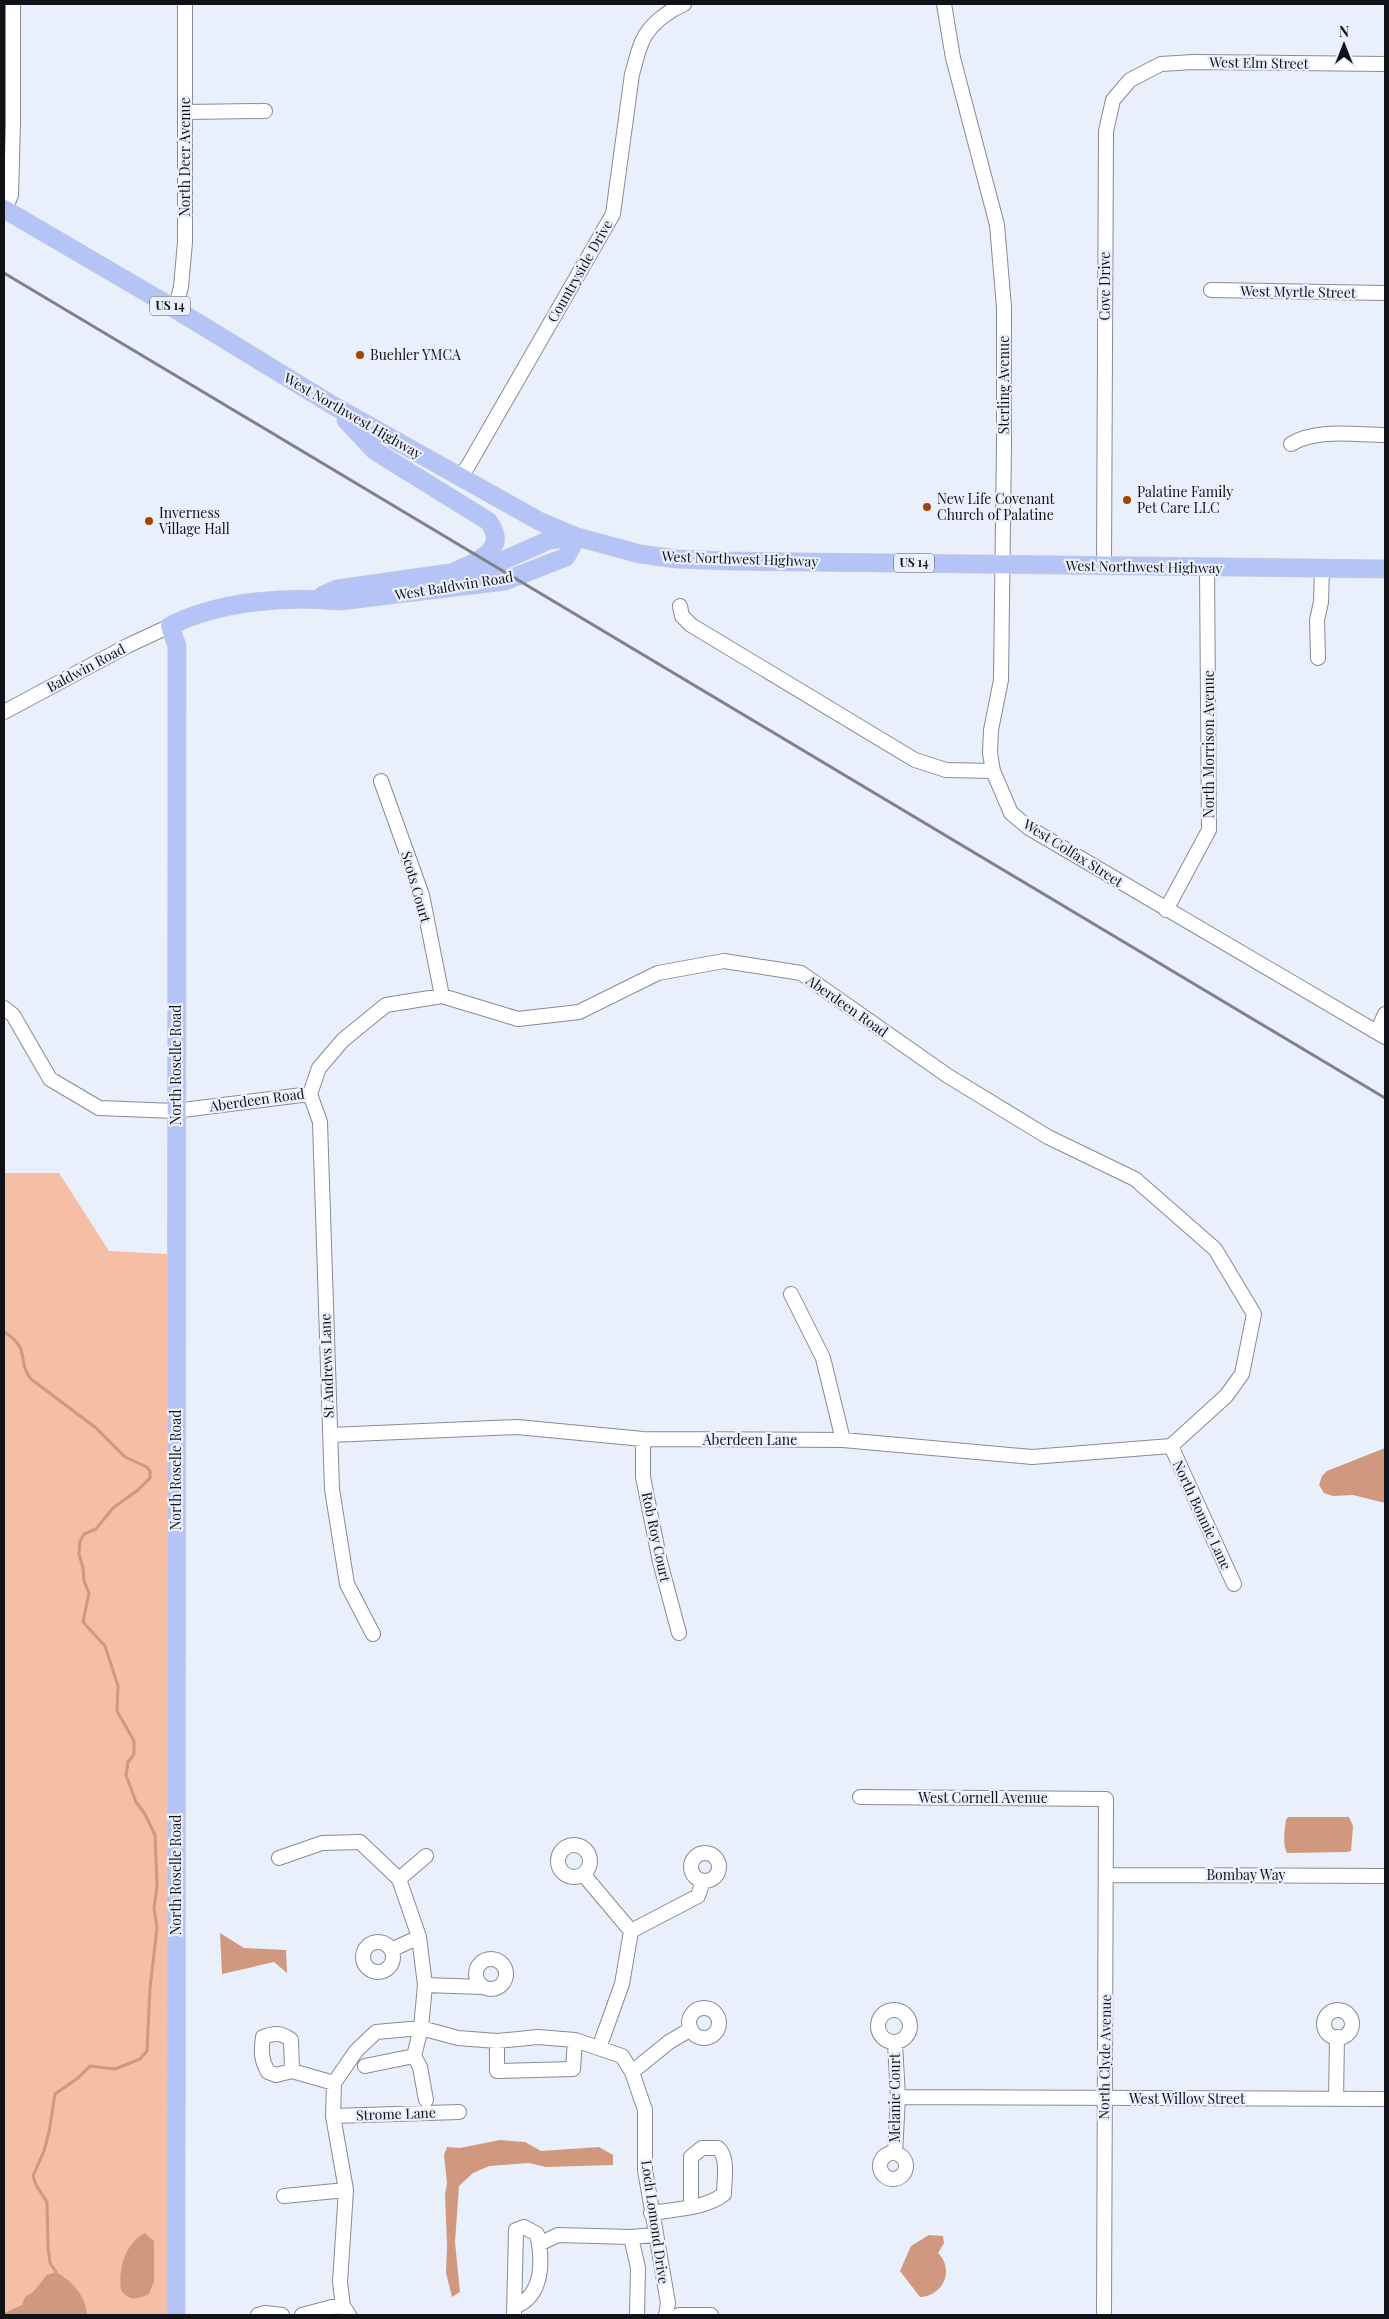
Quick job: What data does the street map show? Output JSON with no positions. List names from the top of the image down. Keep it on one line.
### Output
{"streets":{"main road":["US 14","West Northwest Highway","West Baldwin Road","North Roselle Road"],"street":["West Elm Street","North Deer Avenue","Countryside Drive","Cove Drive","West Myrtle Street","Sterling Avenue","Baldwin Road","North Morrison Avenue","West Colfax Street","Scots Court","Aberdeen Road","St Andrews Lane","Aberdeen Lane","North Bonnie Lane","Rob Roy Court","West Cornell Avenue","Bombay Way","North Clyde Avenue","Melanie Court","West Willow Street","Strome Lane","Loch Lomond Drive"]},"crossings":[["West Elm Street","Cove Drive"],["North Deer Avenue","West Northwest Highway"],["Countryside Drive","West Northwest Highway"],["Cove Drive","West Northwest Highway"],["Sterling Avenue","West Northwest Highway"],["Sterling Avenue","West Colfax Street"],["West Northwest Highway","West Baldwin Road"],["West Northwest Highway","North Morrison Avenue"],["West Baldwin Road","Baldwin Road"],["West Baldwin Road","North Roselle Road"],["Baldwin Road","North Roselle Road"],["North Morrison Avenue","West Colfax Street"],["Scots Court","Aberdeen Road"],["Aberdeen Road","North Roselle Road"],["Aberdeen Road","St Andrews Lane"],["Aberdeen Road","Aberdeen Lane"],["Aberdeen Road","North Bonnie Lane"],["St Andrews Lane","Aberdeen Lane"],["Aberdeen Lane","North Bonnie Lane"],["Aberdeen Lane","Rob Roy Court"],["West Cornell Avenue","North Clyde Avenue"],["Bombay Way","North Clyde Avenue"],["North Clyde Avenue","West Willow Street"],["Melanie Court","West Willow Street"]],"places":["Buehler YMCA","Palatine Family Pet Care LLC","New Life Covenant Church of Palatine","Inverness Village Hall"],"north":"top"}
